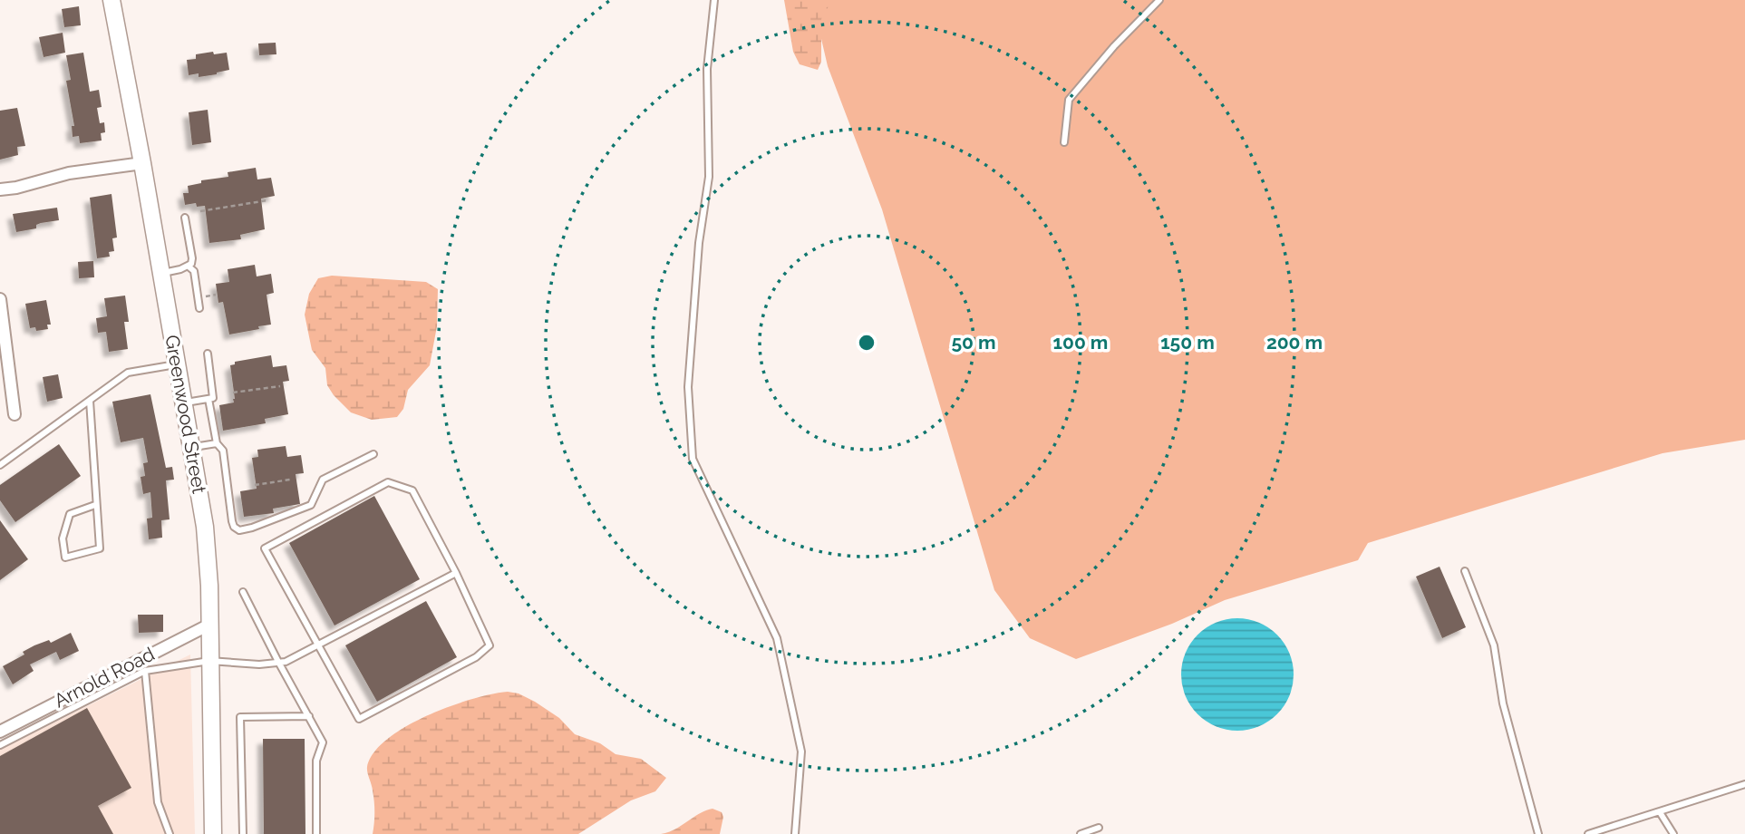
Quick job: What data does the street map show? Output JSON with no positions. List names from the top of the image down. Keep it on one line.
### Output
{"streets":{"main road":["Greenwood Street"],"street":["Arnold Road"]},"crossings":[["Greenwood Street","Arnold Road"]],"rings":["50 m","100 m","150 m","200 m"]}
